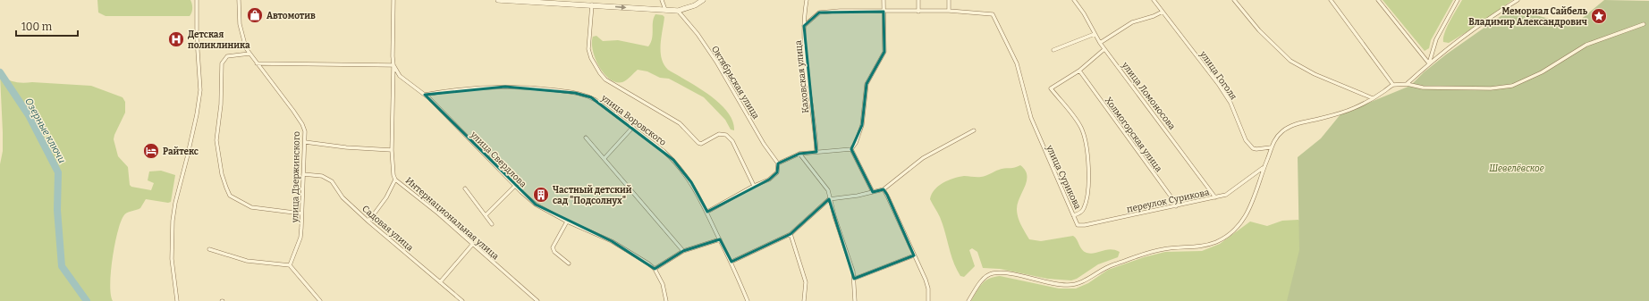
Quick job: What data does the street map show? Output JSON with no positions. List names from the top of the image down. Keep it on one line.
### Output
{"streets":{"street":["улица Гоголя","Каховская улица","Октябрьская улица","улица Ломоносова","улица Воровского","Холмогорская улица","улица Свердлова","улица Дзержинского","улица Сурикова","переулок Сурикова","Интернациональная улица","Садовая улица"]},"crossings":[["улица Ломоносова","переулок Сурикова"],["улица Воровского","улица Свердлова"],["Холмогорская улица","улица Сурикова"],["Холмогорская улица","переулок Сурикова"],["улица Свердлова","Интернациональная улица"],["улица Дзержинского","Садовая улица"],["улица Сурикова","переулок Сурикова"]],"water":["Озерные ключи"],"parks":["Шевелёвское"],"places":{"shop":["Автомотив"],"place":["Мемориал Сайбель Владимир Александрович"],"hospital":["Детская поликлиника"],"hotel":["Райтекс"],"building":["Частный детский сад \"Подсолнух\""]},"scale_bar":"100 m"}
